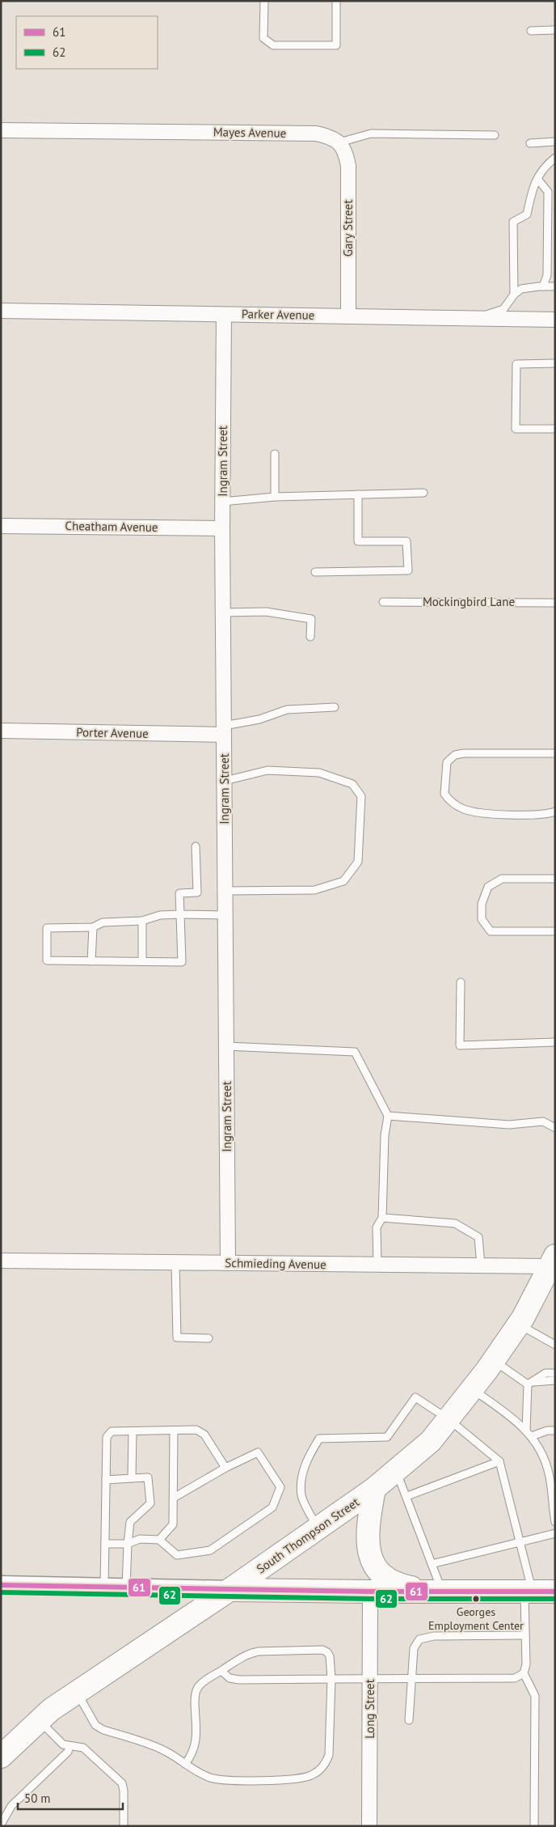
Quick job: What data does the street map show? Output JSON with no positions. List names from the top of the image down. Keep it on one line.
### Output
{"streets":{"highway":["South Thompson Street"],"street":["Mayes Avenue","Gary Street","Parker Avenue","Ingram Street","Cheatham Avenue","Porter Avenue","Schmieding Avenue","Long Street"],"lane":["Mockingbird Lane"]},"crossings":[["Mayes Avenue","Gary Street"],["Gary Street","Parker Avenue"],["Parker Avenue","Ingram Street"],["Ingram Street","Cheatham Avenue"],["Ingram Street","Porter Avenue"],["Ingram Street","Schmieding Avenue"],["Schmieding Avenue","South Thompson Street"]],"places":["Georges Employment Center"],"lines":["transit line 61","transit line 62"],"legend":["61","62"],"scale_bar":"50 m"}
